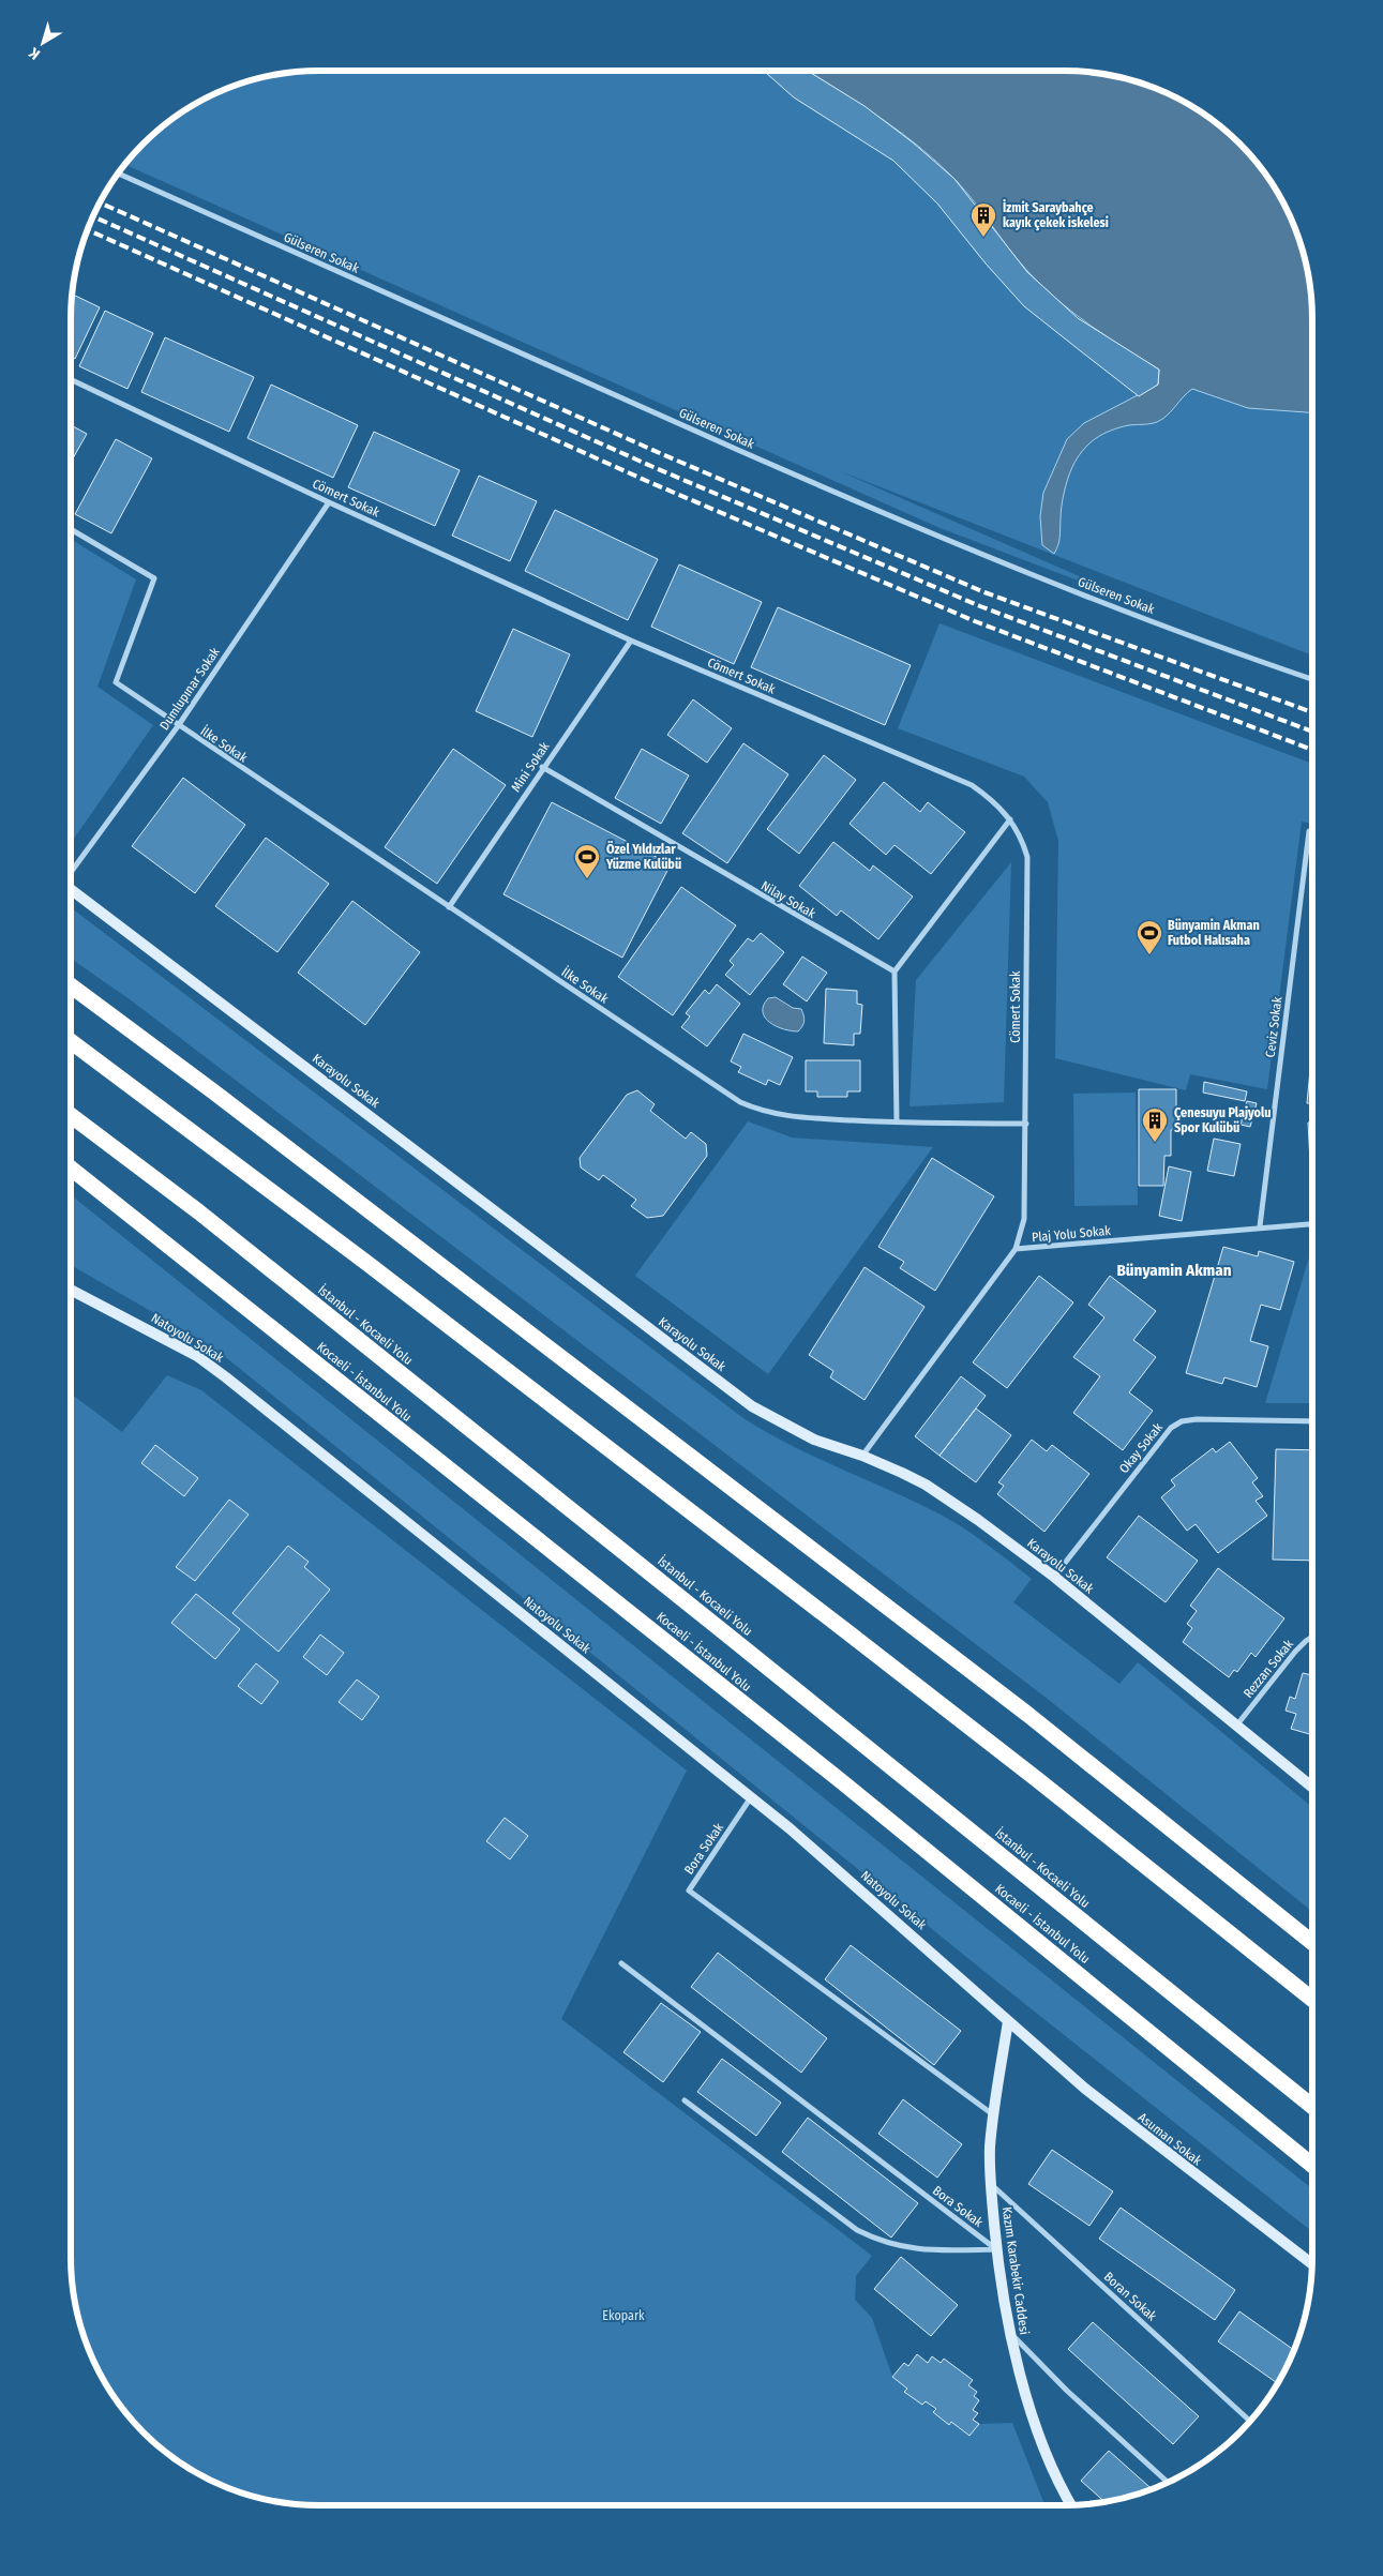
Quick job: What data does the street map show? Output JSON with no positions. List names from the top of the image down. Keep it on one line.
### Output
{"streets":{"highway":["İstanbul - Kocaeli Yolu","Kocaeli - İstanbul Yolu"],"main road":["Karayolu Sokak","Natoyolu Sokak","Asuman Sokak","Kazım Karabekir Caddesi"],"street":["Gülseren Sokak","Cömert Sokak","Dumlupınar Sokak","İlke Sokak","Mini Sokak","Nilay Sokak","Ceviz Sokak","Plaj Yolu Sokak","Okay Sokak","Rezzan Sokak","Bora Sokak","Boran Sokak"]},"crossings":[["Cömert Sokak","Dumlupınar Sokak"],["Cömert Sokak","İlke Sokak"],["Cömert Sokak","Mini Sokak"],["Cömert Sokak","Plaj Yolu Sokak"],["Dumlupınar Sokak","İlke Sokak"],["İlke Sokak","Mini Sokak"],["Mini Sokak","Nilay Sokak"],["Ceviz Sokak","Plaj Yolu Sokak"],["Karayolu Sokak","Plaj Yolu Sokak"],["Karayolu Sokak","Okay Sokak"],["Karayolu Sokak","Rezzan Sokak"],["Natoyolu Sokak","Bora Sokak"],["Natoyolu Sokak","Asuman Sokak"],["Natoyolu Sokak","Kazım Karabekir Caddesi"],["Bora Sokak","Kazım Karabekir Caddesi"],["Asuman Sokak","Kazım Karabekir Caddesi"],["Kazım Karabekir Caddesi","Boran Sokak"]],"districts":["Bünyamin Akman"],"parks":["Ekopark"],"places":{"building":["İzmit Saraybahçe kayık çekek iskelesi","Çenesuyu Plajyolu Spor Kulübü"],"sports":["Özel Yıldızlar Yüzme Kulübü","Bünyamin Akman Futbol Halısaha"]},"north":"bottom left"}
